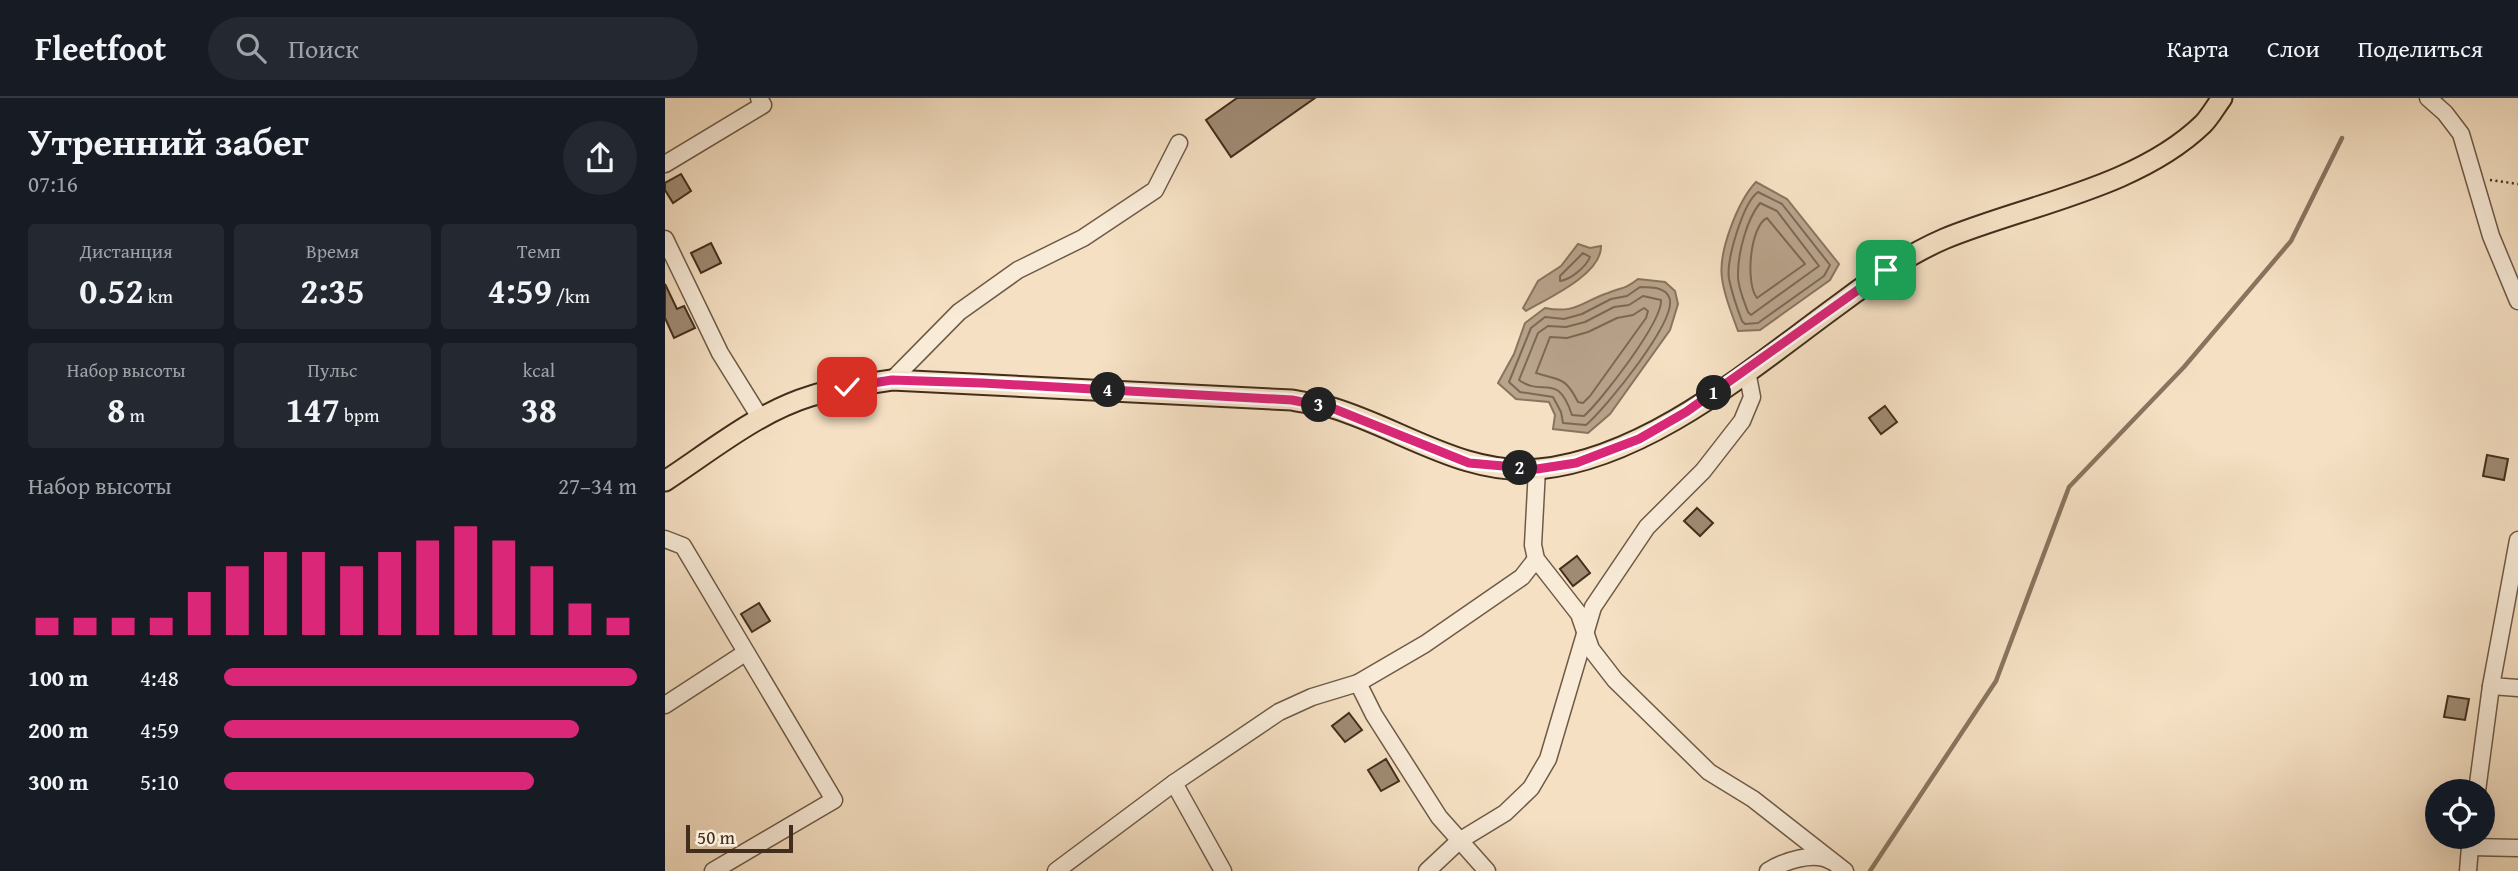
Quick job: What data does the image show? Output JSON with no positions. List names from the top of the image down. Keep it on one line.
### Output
{"scale_bar":"50 m","page":{"header":"Fleetfoot","search":"Поиск","nav":["Карта","Слои","Поделиться"],"heading":["Утренний забег","07:16"],"stats":[["Дистанция","0.52 km"],["Время","2:35"],["Темп","4:59 /km"],["Набор высоты","8 m"],["Пульс","147 bpm"],["kcal","38"]],"pins":["4","1","3","2"],"chart":["Набор высоты","27–34 m"],"list":[{"name":"100 m","note":"4:48"},{"name":"200 m","note":"4:59"},{"name":"300 m","note":"5:10"}],"scale":"50 m"}}
